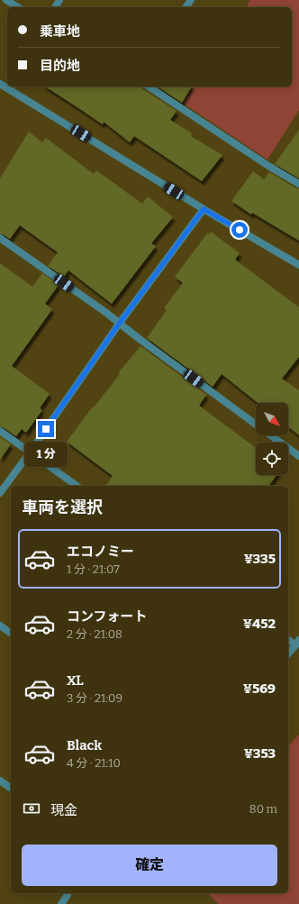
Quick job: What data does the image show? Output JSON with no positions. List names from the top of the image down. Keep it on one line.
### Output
{"north":"bottom right","page":{"banner":["乗車地","目的地"],"bubble":"1 分","heading":"車両を選択","list":[{"name":"エコノミー","note":"1 分 · 21:07","value":"¥335"},{"name":"コンフォート","note":"2 分 · 21:08","value":"¥452"},{"name":"XL","note":"3 分 · 21:09","value":"¥569"},{"name":"Black","note":"4 分 · 21:10","value":"¥353"}],"pay":["現金","80 m"],"buttons":"確定"}}
